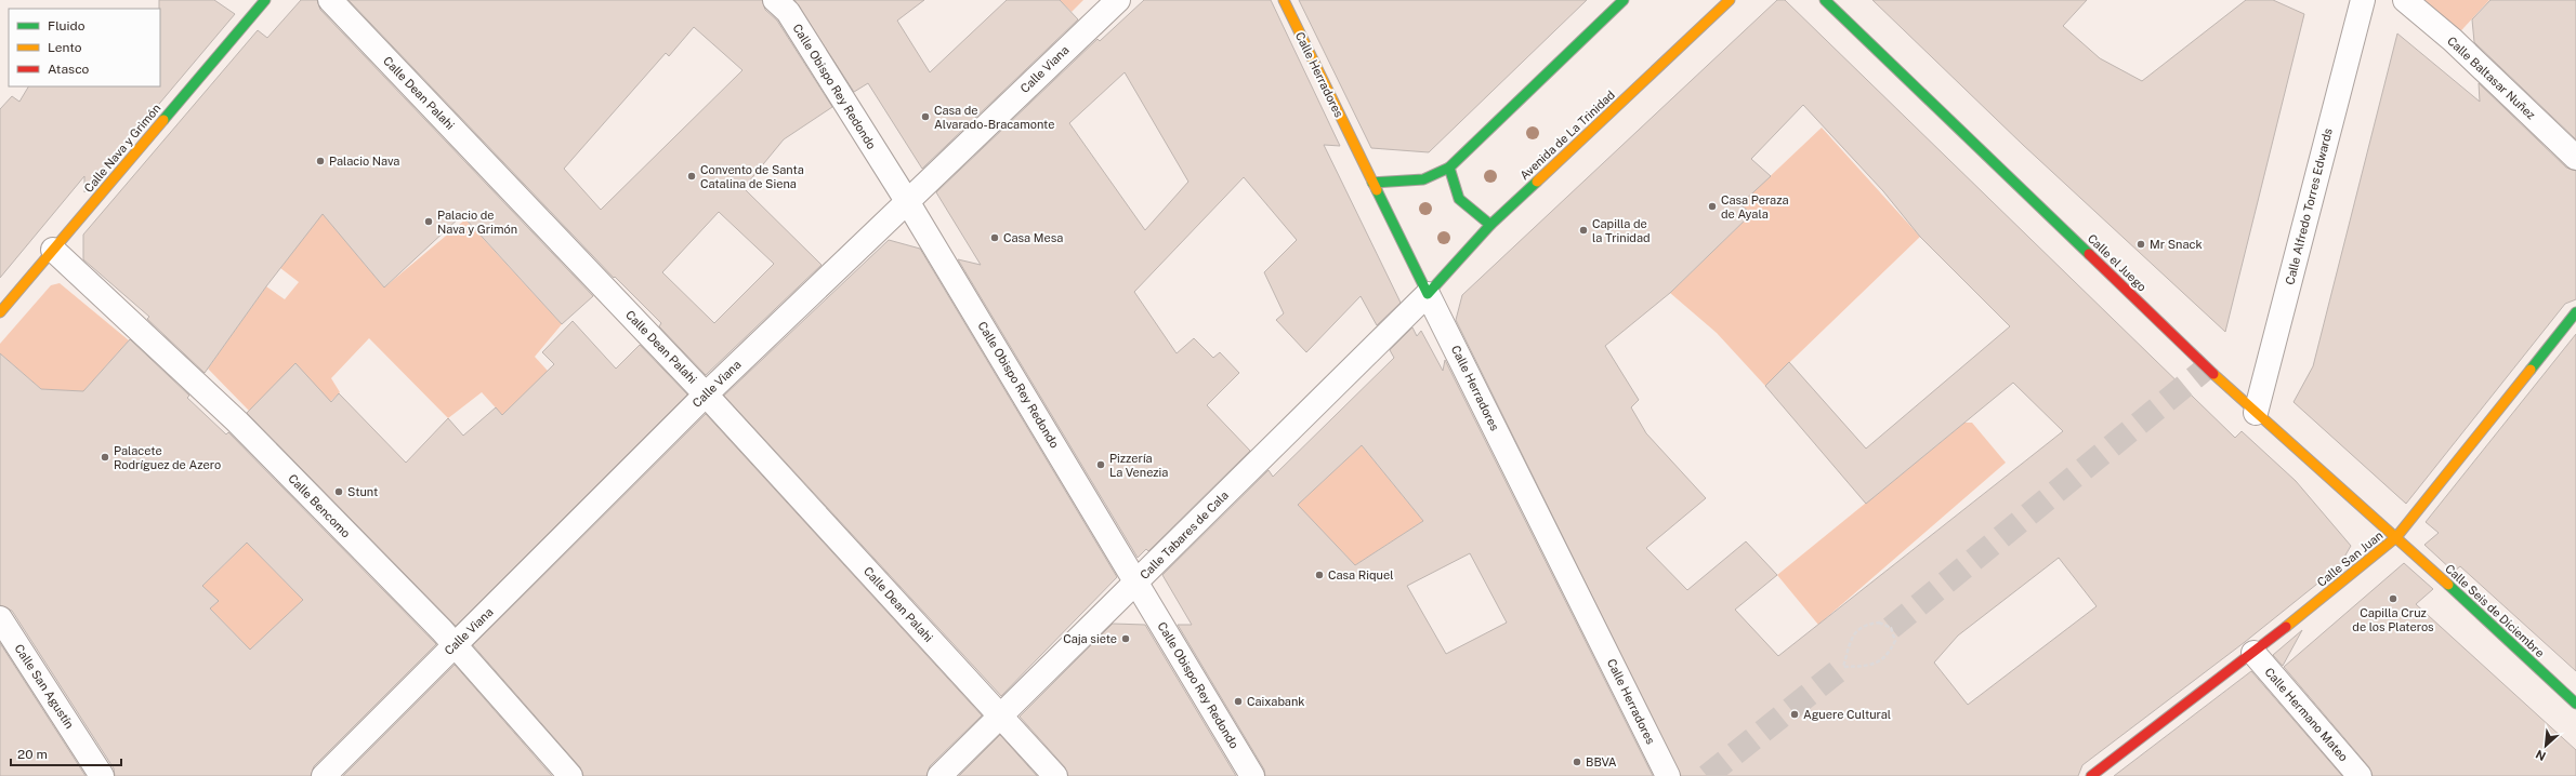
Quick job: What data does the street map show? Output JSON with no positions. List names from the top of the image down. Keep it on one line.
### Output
{"streets":{"street":["Calle Viana","Calle Herradores","Calle Baltasar Nuñez","Calle Obispo Rey Redondo","Calle Dean Palahi","Avenida de La Trinidad","Calle Nava y Grimón","Calle Alfredo Torres Edwards","Calle el Juego","Calle Bencomo","Calle Tabares de Cala","Calle San Juan","Calle Seis de Diciembre","Calle San Agustín","Calle Hermano Mateo"]},"crossings":[["Calle Viana","Calle Obispo Rey Redondo"],["Calle Viana","Calle Dean Palahi"],["Calle Viana","Calle Bencomo"],["Calle Herradores","Avenida de La Trinidad"],["Calle Herradores","Calle Tabares de Cala"],["Calle Obispo Rey Redondo","Calle Tabares de Cala"],["Calle Dean Palahi","Calle Tabares de Cala"],["Avenida de La Trinidad","Calle Tabares de Cala"],["Calle Nava y Grimón","Calle Bencomo"],["Calle Alfredo Torres Edwards","Calle el Juego"],["Calle el Juego","Calle San Juan"],["Calle el Juego","Calle Seis de Diciembre"],["Calle San Juan","Calle Seis de Diciembre"],["Calle San Juan","Calle Hermano Mateo"]],"places":["Casa de Alvarado-Bracamonte","Palacio Nava","Convento de Santa Catalina de Siena","Casa Peraza de Ayala","Palacio de Nava y Grimón","Capilla de la Trinidad","Casa Mesa","Mr Snack","Palacete Rodríguez de Azero","Pizzería La Venezia","Stunt","Casa Riquel","Capilla Cruz de los Plateros","Caja siete","Caixabank","Aguere Cultural","BBVA"],"legend":["Fluido","Lento","Atasco"],"scale_bar":"20 m","north":"bottom left"}
